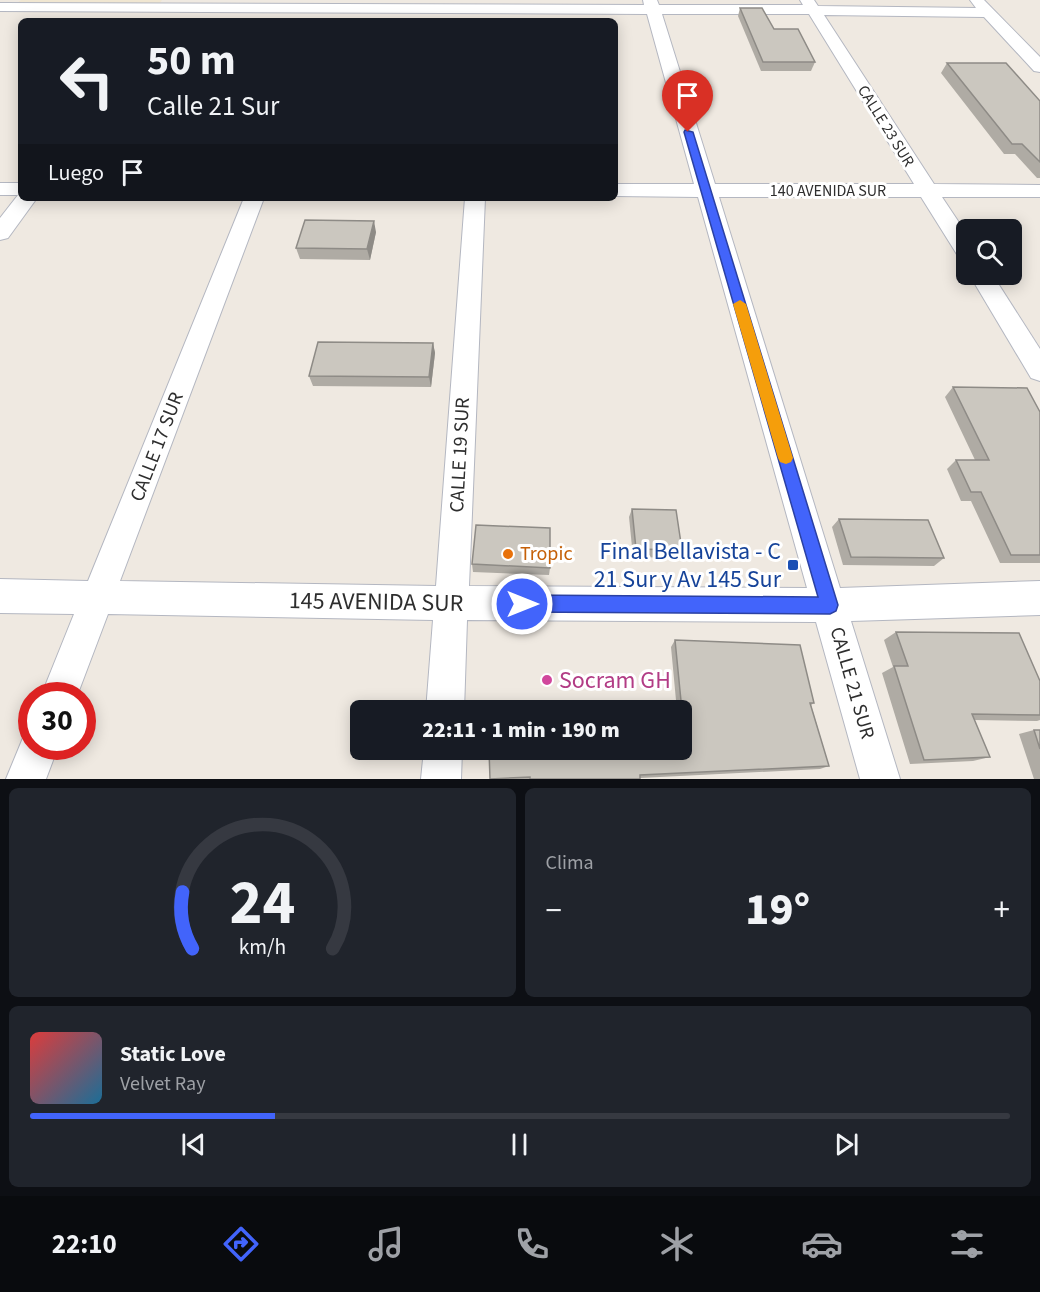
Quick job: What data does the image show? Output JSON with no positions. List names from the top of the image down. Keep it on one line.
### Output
{"streets":{"street":["CALLE 23 SUR","140 AVENIDA SUR","CALLE 17 SUR","CALLE 19 SUR","145 AVENIDA SUR","CALLE 21 SUR"]},"crossings":[["CALLE 23 SUR","140 AVENIDA SUR"],["140 AVENIDA SUR","CALLE 21 SUR"],["CALLE 17 SUR","145 AVENIDA SUR"],["CALLE 19 SUR","145 AVENIDA SUR"],["145 AVENIDA SUR","CALLE 21 SUR"]],"places":{"other":["Tropic","Socram GH"],"transit":["Final Bellavista - C 21 Sur y Av 145 Sur"]},"page":{"turn":["50 m","Calle 21 Sur"],"then":"Luego","limit":"30","trip":"22:11 · 1 min · 190 m","tile":"Clima","heat":["−","19°","+"],"song":["Static Love","Velvet Ray"],"tabs":"22:10","gauge":["24","km/h"]}}
